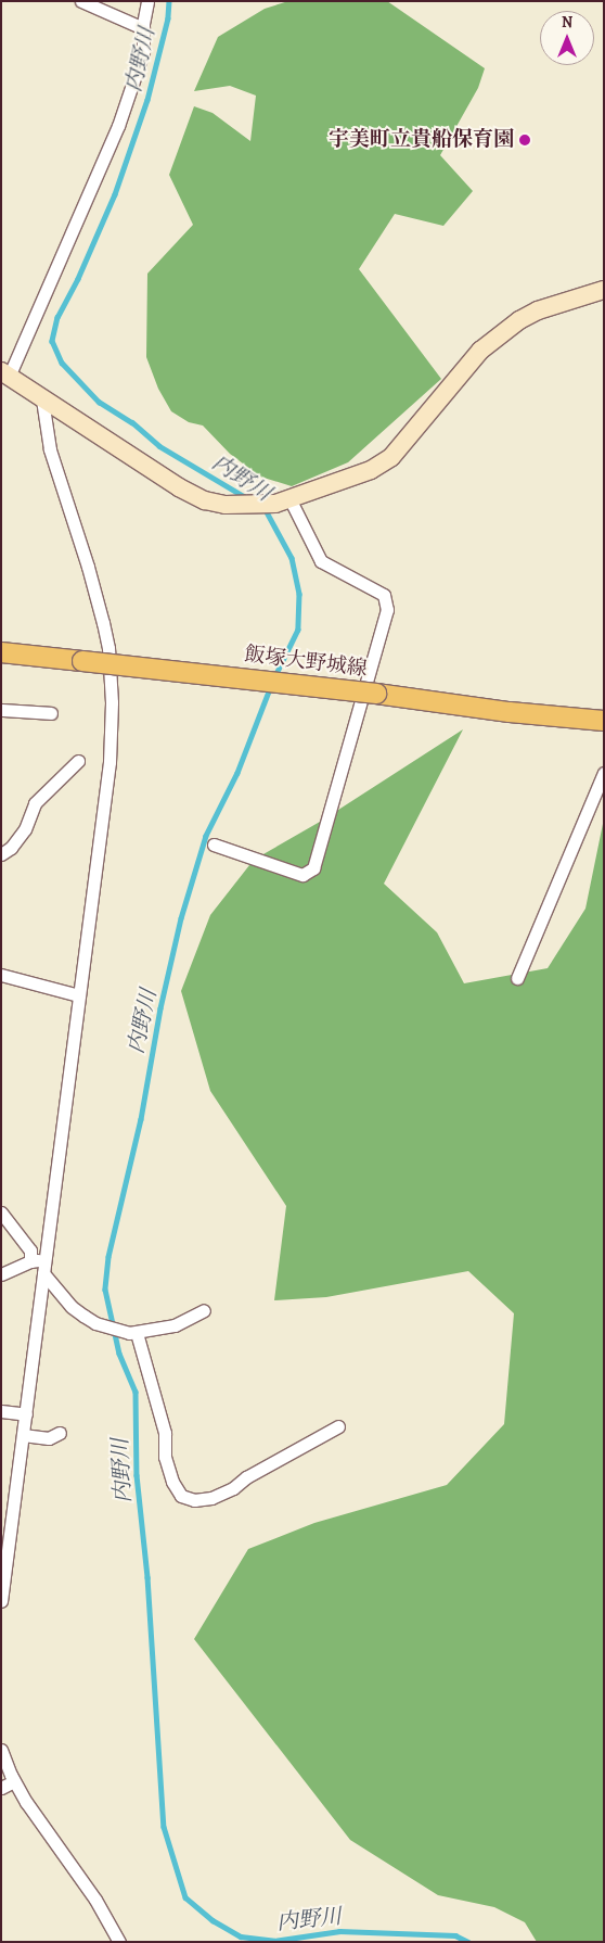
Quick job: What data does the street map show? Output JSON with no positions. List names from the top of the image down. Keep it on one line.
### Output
{"streets":{"main road":["飯塚大野城線"]},"water":["内野川"],"places":["宇美町立貴船保育園"],"north":"top"}
